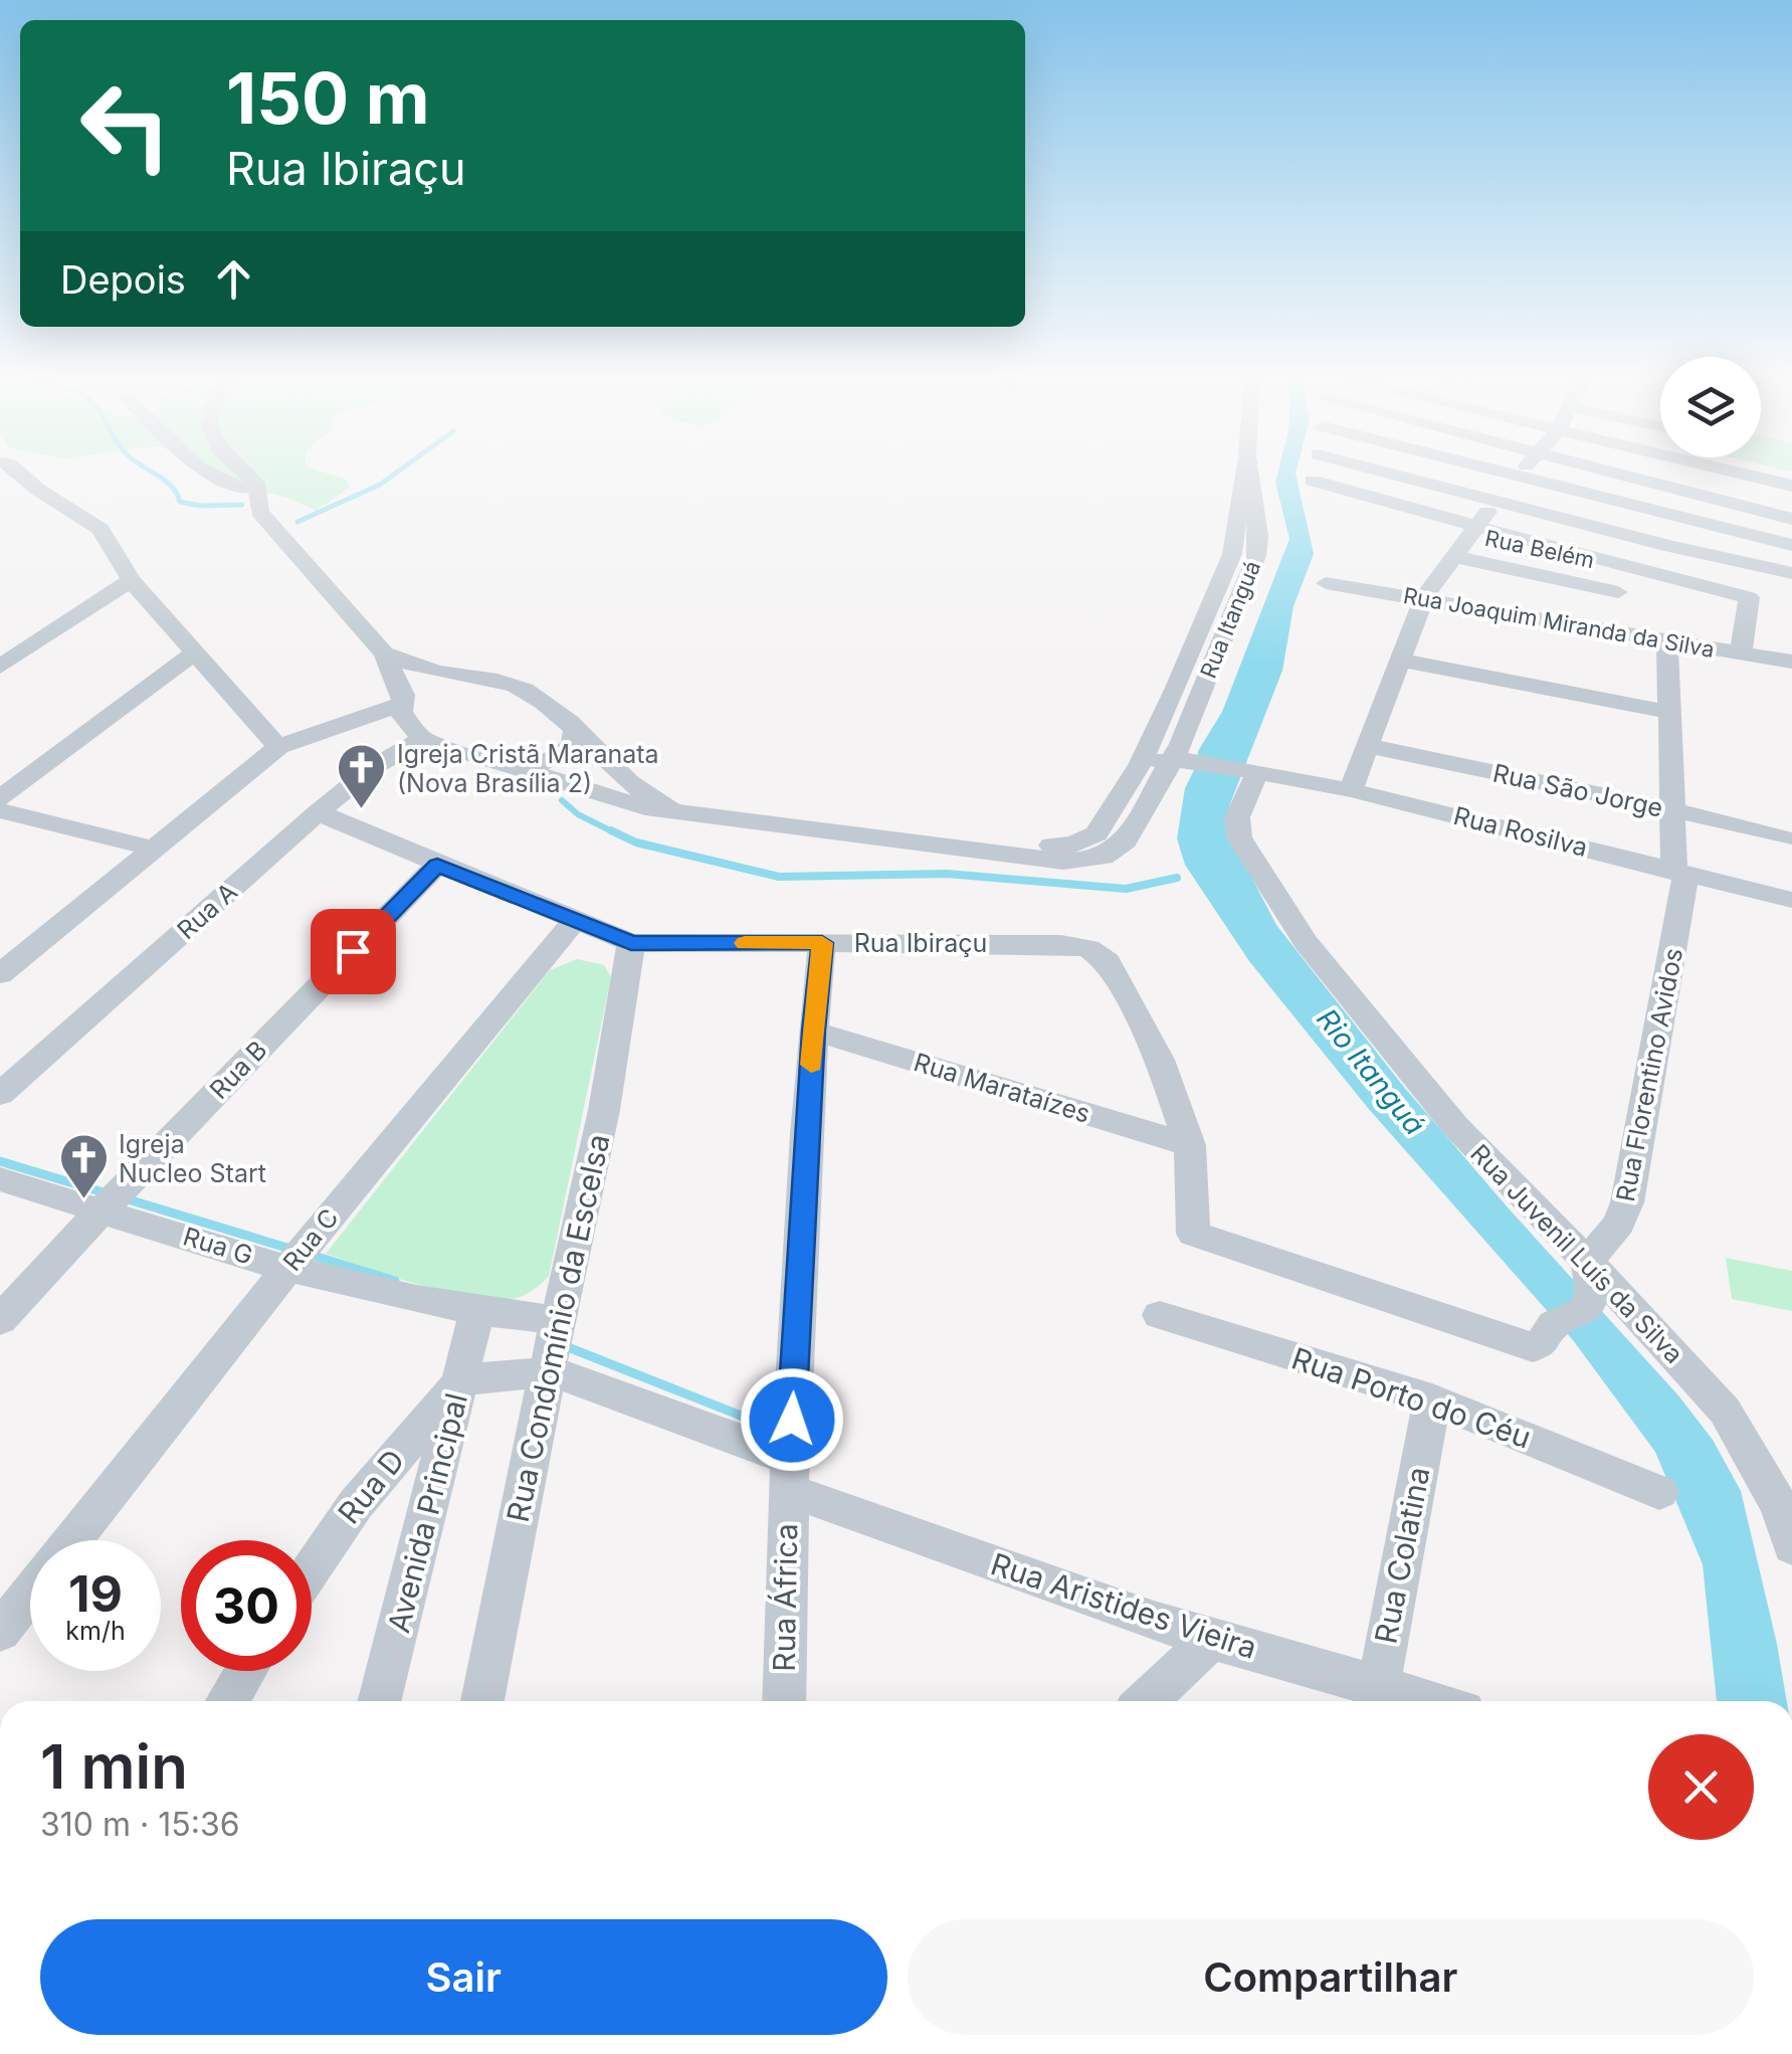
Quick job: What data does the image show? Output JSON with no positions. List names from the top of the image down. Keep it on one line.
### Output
{"streets":{"street":["Rua Belém","Rua Itanguá","Rua Joaquim Miranda da Silva","Rua São Jorge","Rua Rosilva","Rua A","Rua Ibiraçu","Rua B","Rua Florentino Avidos","Rua Marataízes","Rua C","Rua G","Rua Juvenil Luís da Silva","Rua Condomínio da Escelsa","Rua Porto do Céu","Rua D","Avenida Principal","Rua Colatina","Rua África","Rua Aristides Vieira"]},"crossings":[["Rua Itanguá","Rua Rosilva"],["Rua Itanguá","Rua A"],["Rua Joaquim Miranda da Silva","Rua Florentino Avidos"],["Rua São Jorge","Rua Florentino Avidos"],["Rua Rosilva","Rua Florentino Avidos"],["Rua Rosilva","Rua Juvenil Luís da Silva"],["Rua Ibiraçu","Rua Marataízes"],["Rua Ibiraçu","Rua Condomínio da Escelsa"],["Rua Ibiraçu","Rua África"],["Rua B","Rua G"],["Rua Florentino Avidos","Rua Juvenil Luís da Silva"],["Rua Marataízes","Rua África"],["Rua C","Rua G"],["Rua G","Rua Condomínio da Escelsa"],["Rua G","Avenida Principal"],["Rua Condomínio da Escelsa","Rua Aristides Vieira"],["Rua Porto do Céu","Rua Colatina"],["Rua D","Avenida Principal"],["Rua Colatina","Rua Aristides Vieira"],["Rua África","Rua Aristides Vieira"]],"water":["Rio Itanguá"],"places":{"church":["Igreja Cristã Maranata (Nova Brasília 2)","Igreja Nucleo Start"]},"page":{"turn":["150 m","Rua Ibiraçu"],"then":"Depois","speed":"19 km/h","limit":"30","heading":["1 min","310 m · 15:36"],"buttons":["Sair","Compartilhar"]}}
